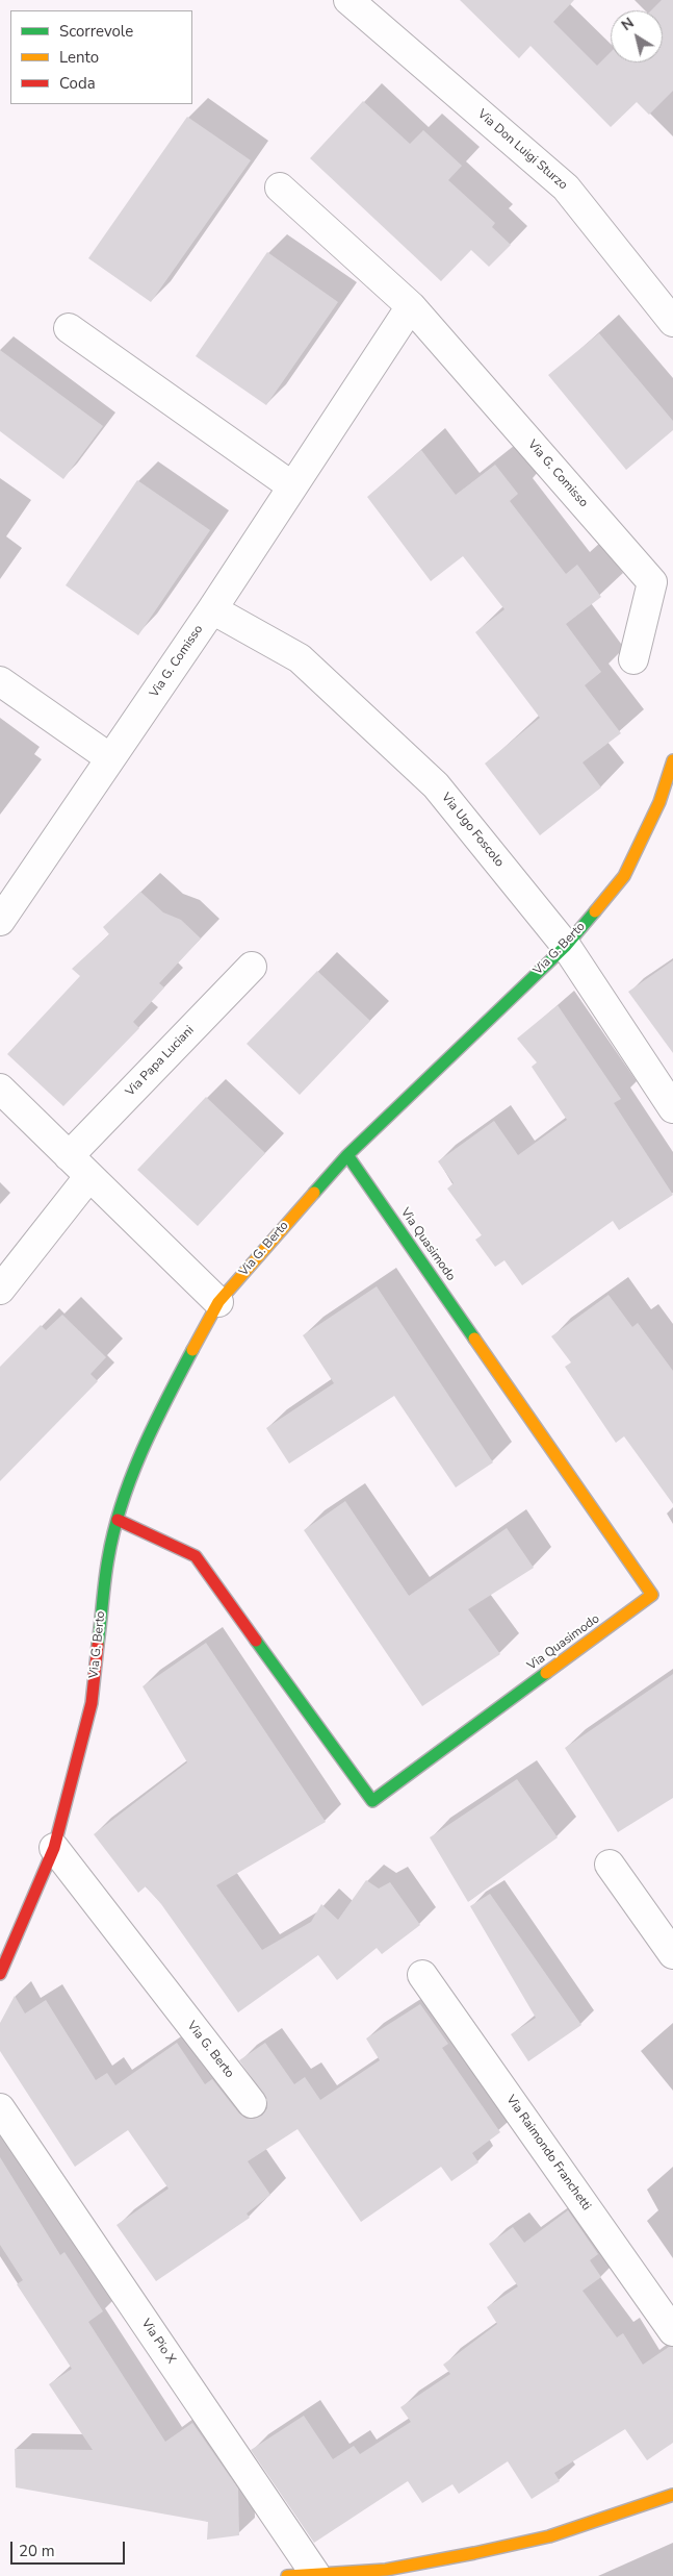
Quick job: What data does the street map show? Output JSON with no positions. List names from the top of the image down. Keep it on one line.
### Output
{"streets":{"street":["Via Don Luigi Sturzo","Via G. Comisso","Via Ugo Foscolo","Via G. Berto","Via Papa Luciani","Via Quasimodo","Via Raimondo Franchetti","Via Pio X"]},"crossings":[["Via G. Comisso","Via Ugo Foscolo"],["Via Ugo Foscolo","Via G. Berto"],["Via G. Berto","Via Quasimodo"]],"legend":["Scorrevole","Lento","Coda"],"scale_bar":"20 m","north":"top left"}
